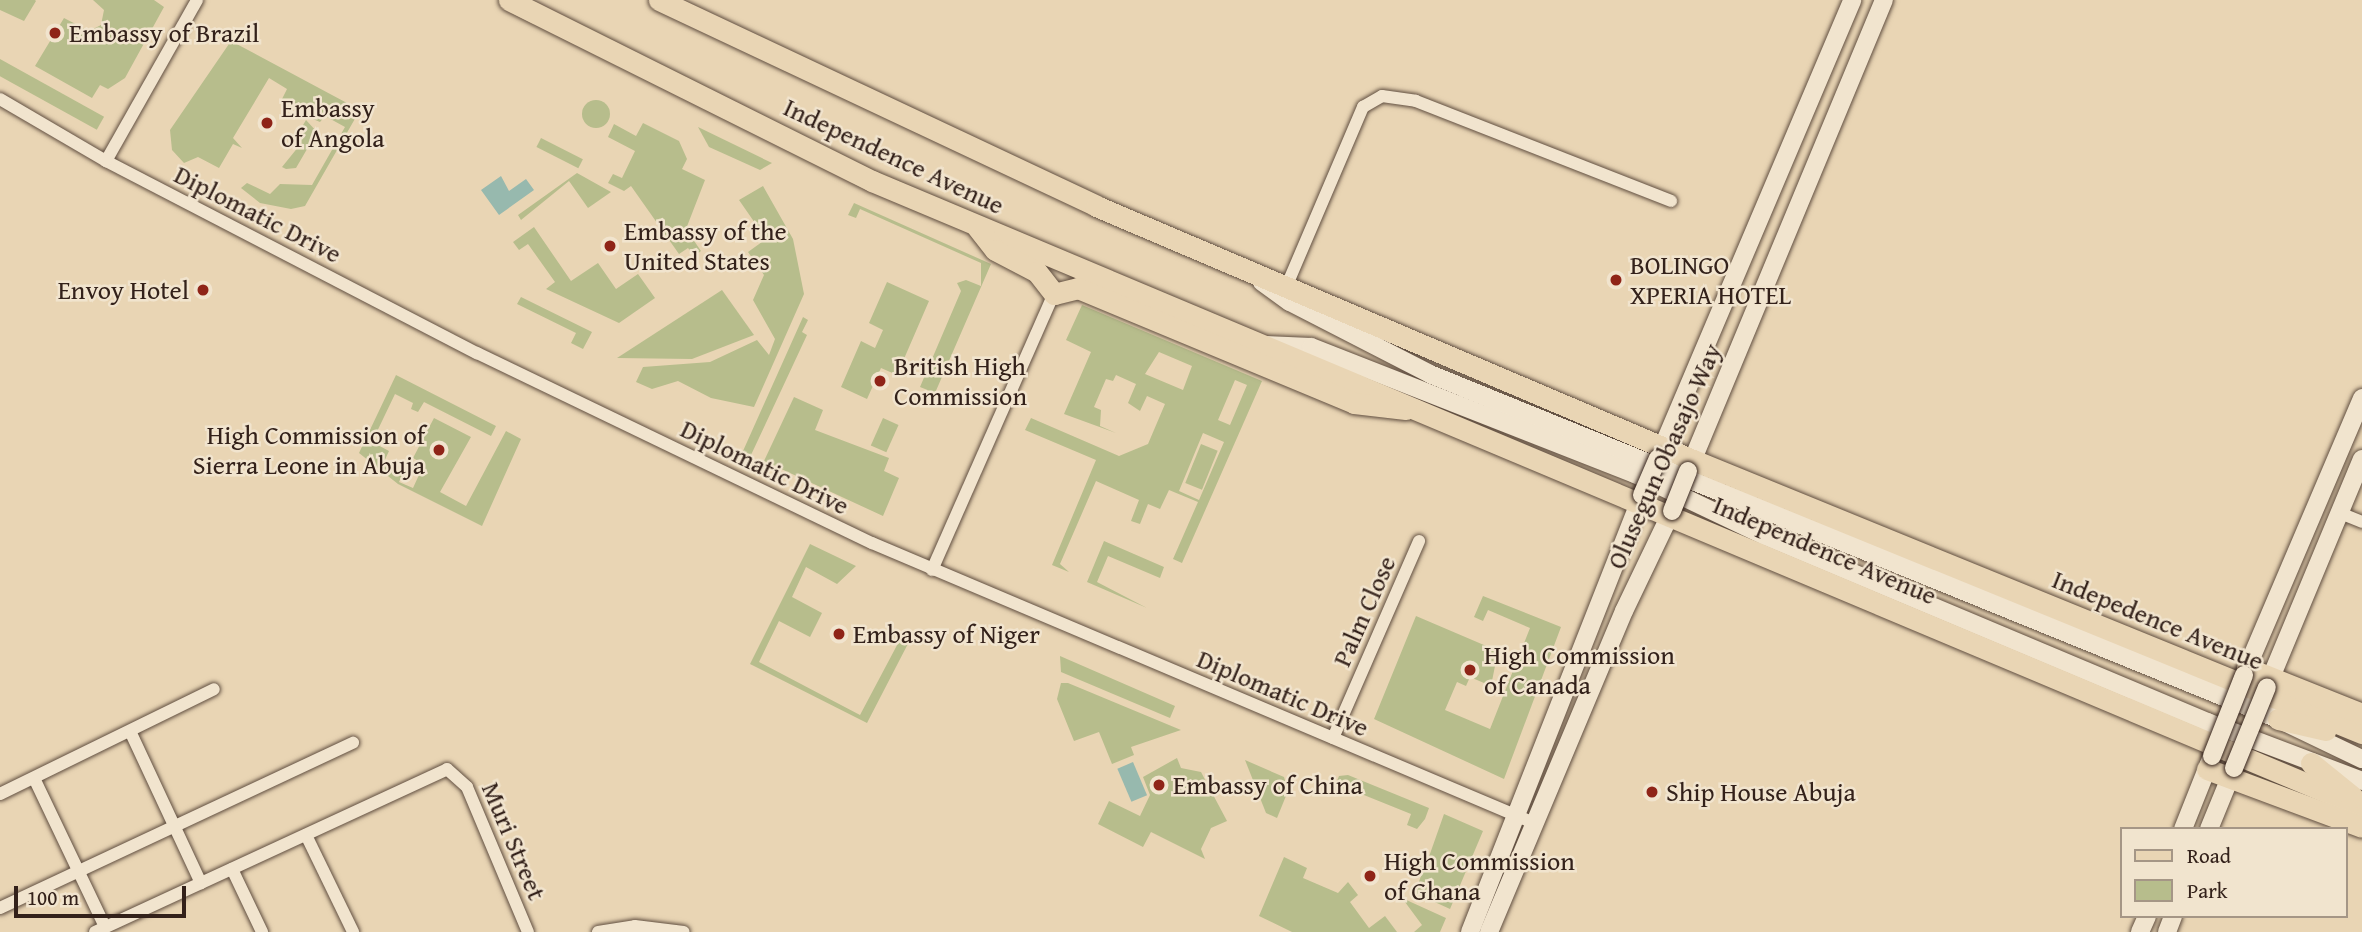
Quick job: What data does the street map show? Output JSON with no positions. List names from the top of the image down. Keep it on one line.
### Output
{"streets":{"main road":["Independence Avenue","Olusegun Obasajo Way","Indepedence Avenue"],"street":["Diplomatic Drive","Palm Close","Muri Street"]},"crossings":[["Independence Avenue","Olusegun Obasajo Way"],["Independence Avenue","Indepedence Avenue"],["Diplomatic Drive","Olusegun Obasajo Way"],["Diplomatic Drive","Palm Close"]],"places":["Embassy of Brazil","Embassy of Angola","Embassy of the United States","BOLINGO XPERIA HOTEL","Envoy Hotel","British High Commission","High Commission of Sierra Leone in Abuja","Embassy of Niger","High Commission of Canada","Embassy of China","Ship House Abuja","High Commission of Ghana"],"legend":["Road","Park"],"scale_bar":"100 m"}
